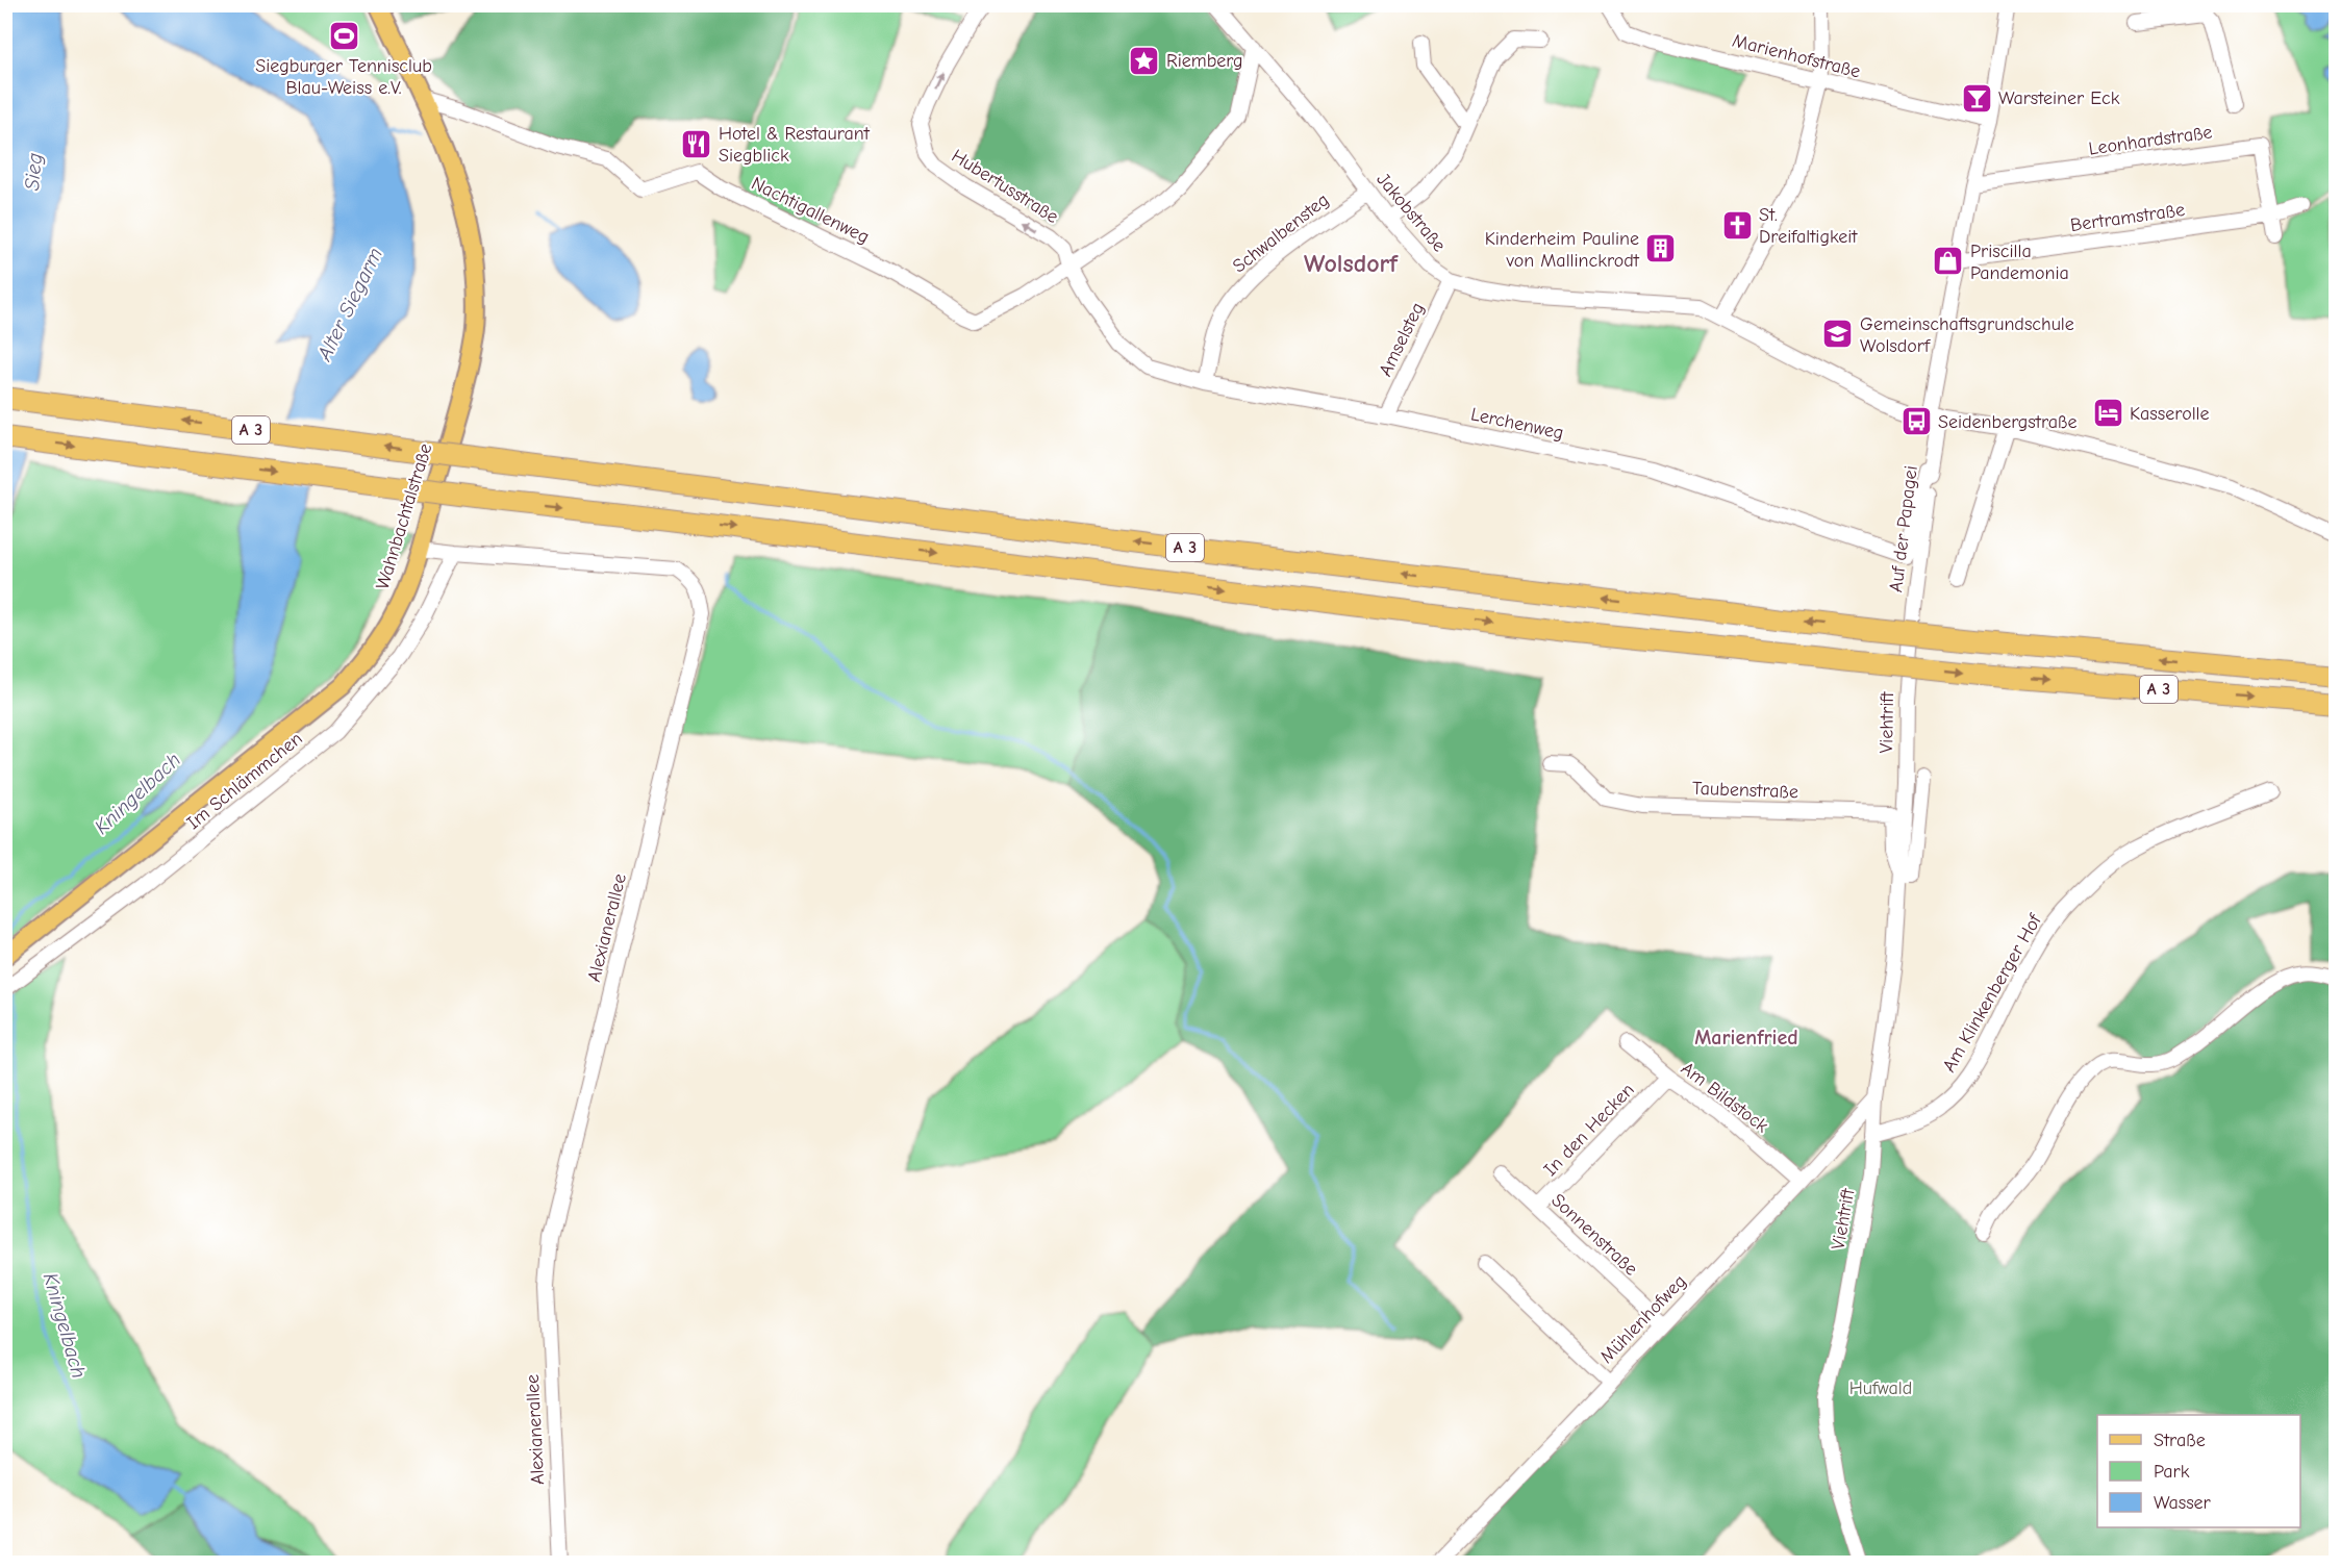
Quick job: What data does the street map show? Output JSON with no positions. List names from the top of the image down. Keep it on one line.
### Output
{"streets":{"highway":["A 3"],"main road":["Wahnbachtalstraße"],"street":["Marienhofstraße","Leonhardstraße","Hubertusstraße","Nachtigallenweg","Jakobstraße","Bertramstraße","Schwalbensteg","Amselsteg","Lerchenweg","Auf der Papagei","Viehtrift","Im Schlämmchen","Taubenstraße","Alexianerallee","Am Klinkenberger Hof","Am Bildstock","In den Hecken","Sonnenstraße","Mühlenhofweg"]},"crossings":[["Marienhofstraße","Auf der Papagei"],["Leonhardstraße","Bertramstraße"],["Leonhardstraße","Auf der Papagei"],["Hubertusstraße","Nachtigallenweg"],["Hubertusstraße","Lerchenweg"],["Nachtigallenweg","Lerchenweg"],["Nachtigallenweg","Wahnbachtalstraße"],["Jakobstraße","Schwalbensteg"],["Jakobstraße","Amselsteg"],["Jakobstraße","Auf der Papagei"],["Bertramstraße","Auf der Papagei"],["Schwalbensteg","Lerchenweg"],["Amselsteg","Lerchenweg"],["Lerchenweg","Auf der Papagei"],["Wahnbachtalstraße","Alexianerallee"],["Auf der Papagei","Viehtrift"],["Viehtrift","Taubenstraße"],["Viehtrift","Am Klinkenberger Hof"],["Viehtrift","Mühlenhofweg"],["Im Schlämmchen","Alexianerallee"],["Am Bildstock","In den Hecken"],["Am Bildstock","Mühlenhofweg"],["In den Hecken","Sonnenstraße"],["Sonnenstraße","Mühlenhofweg"]],"districts":["Wolsdorf","Marienfried"],"water":["Sieg","Alter Siegarm","Kningelbach"],"parks":["Hufwald"],"places":{"sports":["Siegburger Tennisclub Blau-Weiss e.V."],"place":["Riemberg"],"bar":["Warsteiner Eck"],"restaurant":["Hotel & Restaurant Siegblick"],"church":["St. Dreifaltigkeit"],"building":["Kinderheim Pauline von Mallinckrodt"],"shop":["Priscilla Pandemonia"],"school or university":["Gemeinschaftsgrundschule Wolsdorf"],"hotel":["Kasserolle"],"bus stop":["Seidenbergstraße"]},"legend":["Straße","Park","Wasser"]}
